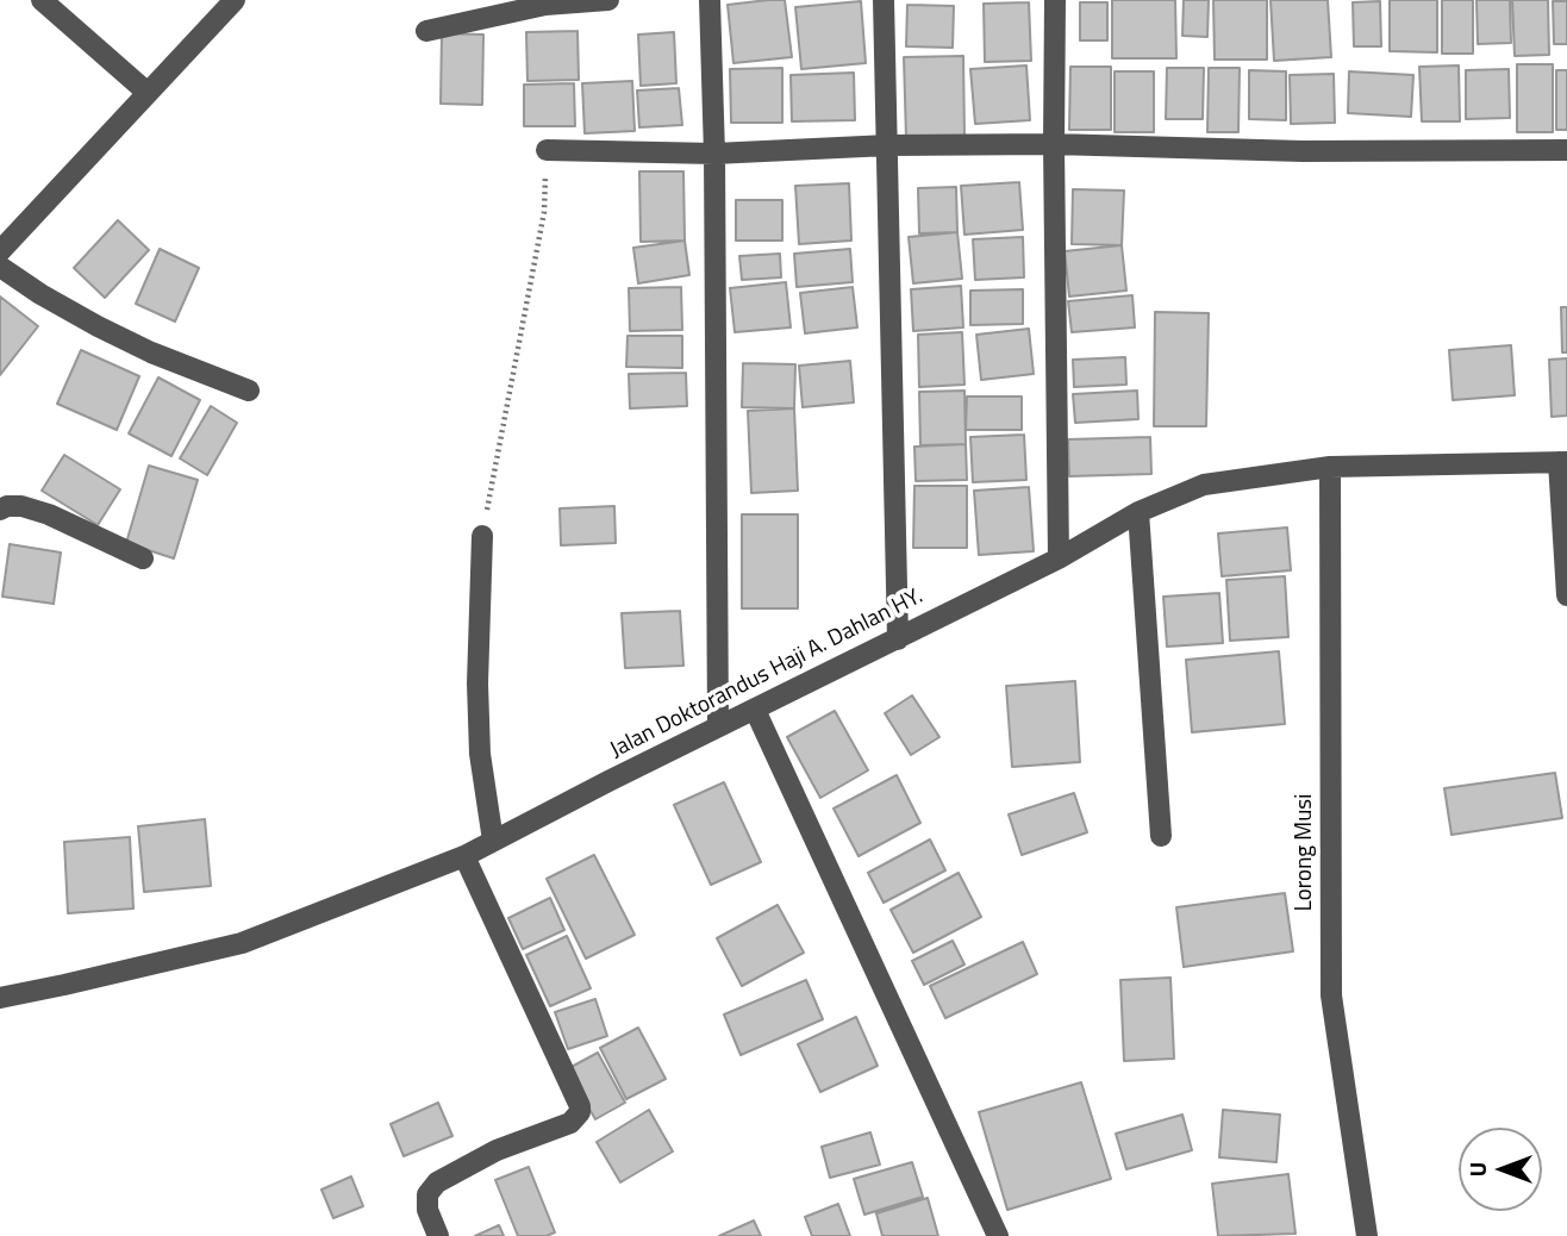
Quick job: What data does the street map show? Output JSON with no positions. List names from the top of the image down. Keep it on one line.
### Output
{"streets":{"street":["Jalan Doktorandus Haji A. Dahlan HY.","Lorong Musi"]},"crossings":[["Jalan Doktorandus Haji A. Dahlan HY.","Lorong Musi"]],"north":"left"}
